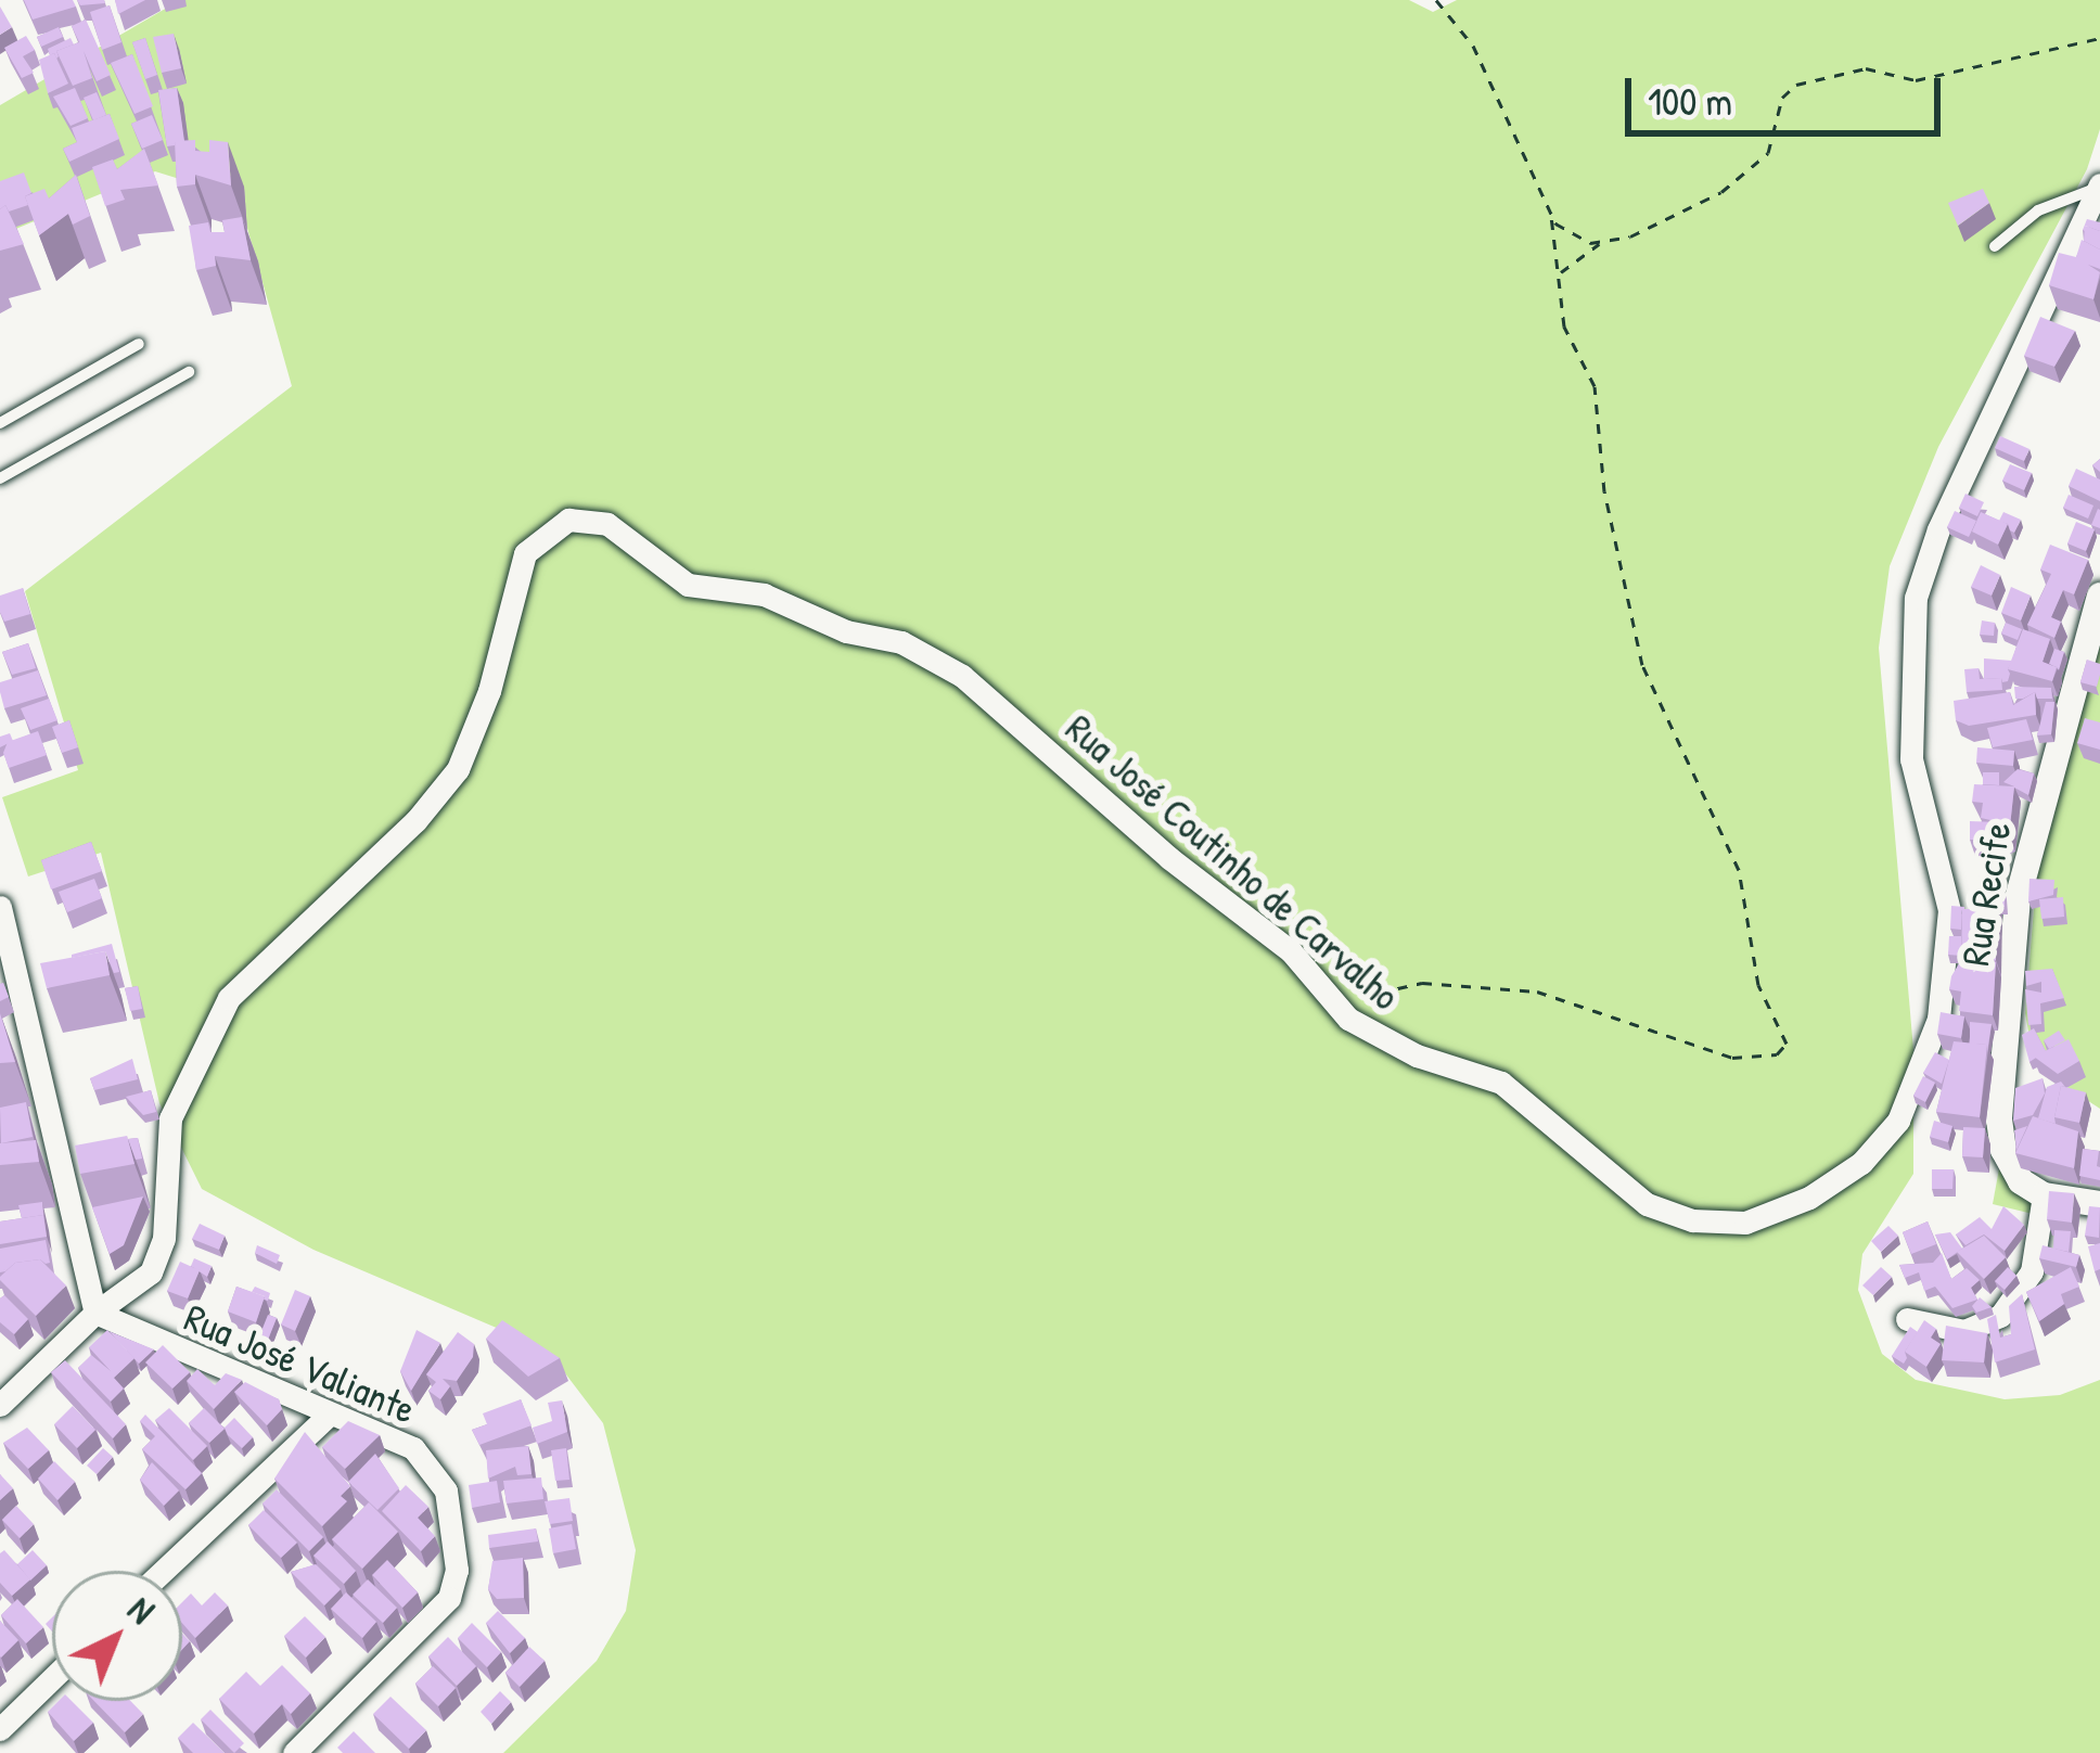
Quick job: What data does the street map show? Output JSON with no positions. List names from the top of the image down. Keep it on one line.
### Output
{"streets":{"street":["Rua José Coutinho de Carvalho","Rua Recife","Rua José Valiante"]},"crossings":[["Rua José Coutinho de Carvalho","Rua José Valiante"]],"scale_bar":"100 m","north":"top right"}
